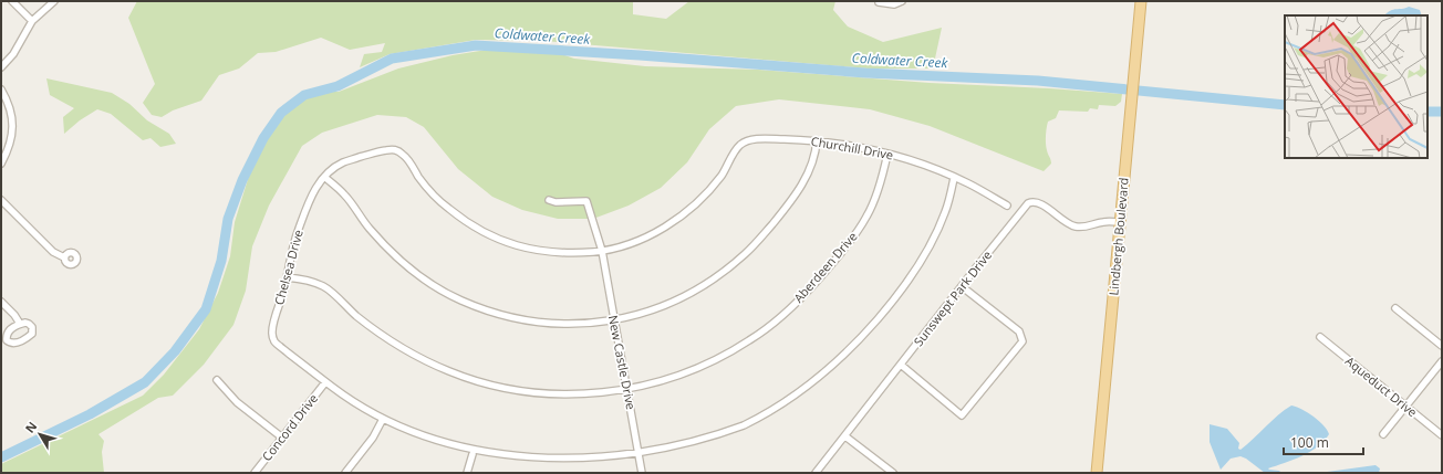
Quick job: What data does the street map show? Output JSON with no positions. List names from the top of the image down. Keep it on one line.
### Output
{"streets":{"main road":["Lindbergh Boulevard"],"street":["Churchill Drive","Chelsea Drive","Aberdeen Drive","Sunswept Park Drive","New Castle Drive","Aqueduct Drive","Concord Drive"]},"crossings":[["Churchill Drive","Chelsea Drive"],["Churchill Drive","Aberdeen Drive"],["Churchill Drive","New Castle Drive"],["Lindbergh Boulevard","Sunswept Park Drive"],["Chelsea Drive","Aberdeen Drive"],["Chelsea Drive","Concord Drive"],["Aberdeen Drive","New Castle Drive"]],"water":["Coldwater Creek"],"scale_bar":"100 m","north":"top left"}
